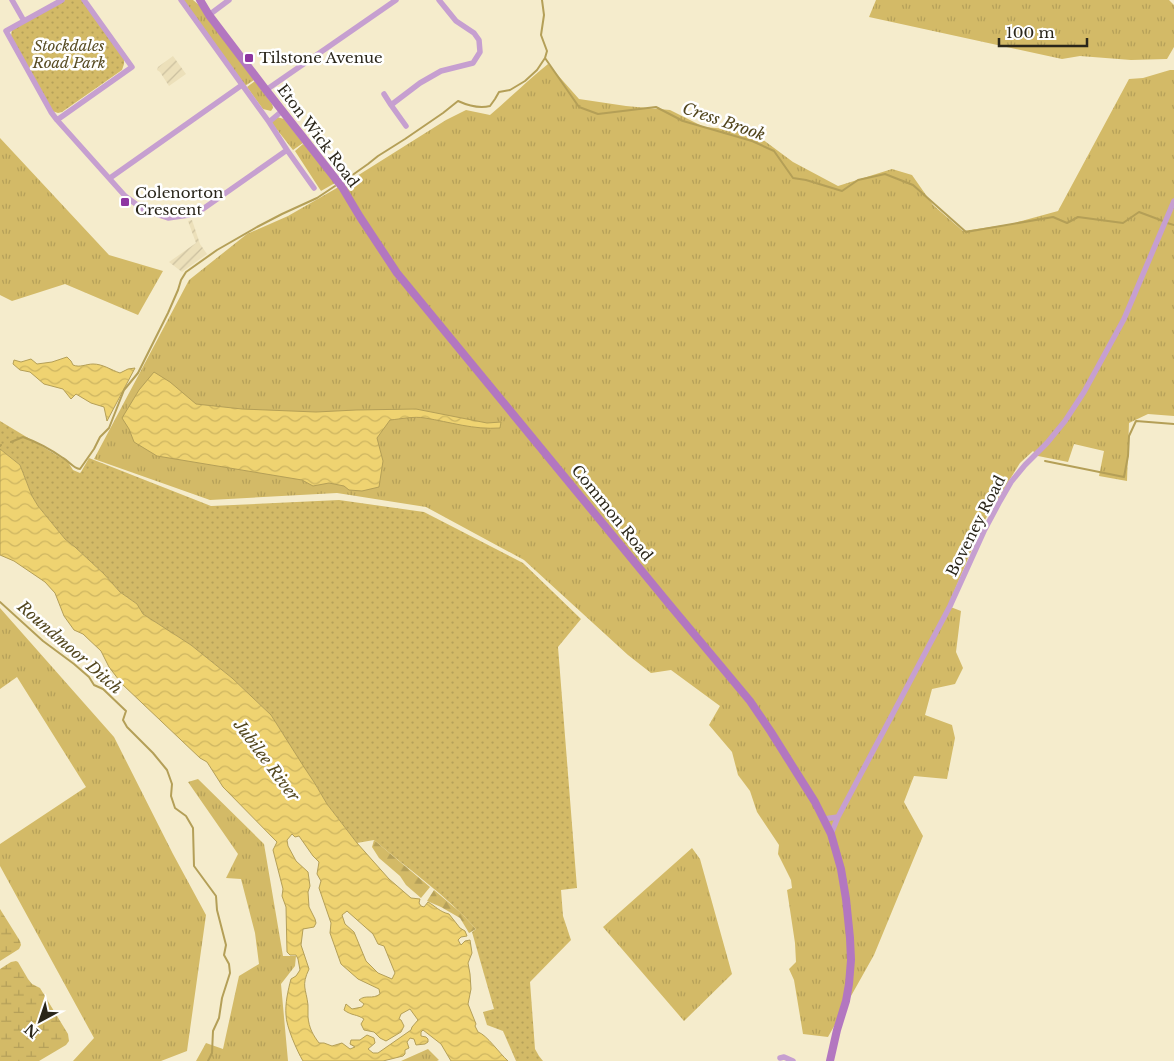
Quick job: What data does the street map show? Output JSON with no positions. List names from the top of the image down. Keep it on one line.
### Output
{"streets":{"main road":["Eton Wick Road","Common Road"],"street":["Boveney Road"]},"crossings":[["Eton Wick Road","Common Road"],["Common Road","Boveney Road"]],"water":["Cress Brook","Roundmoor Ditch","Jubilee River"],"parks":["Stockdales Road Park"],"places":{"transit":["Tilstone Avenue","Colenorton Crescent"]},"scale_bar":"100 m","north":"bottom left"}
